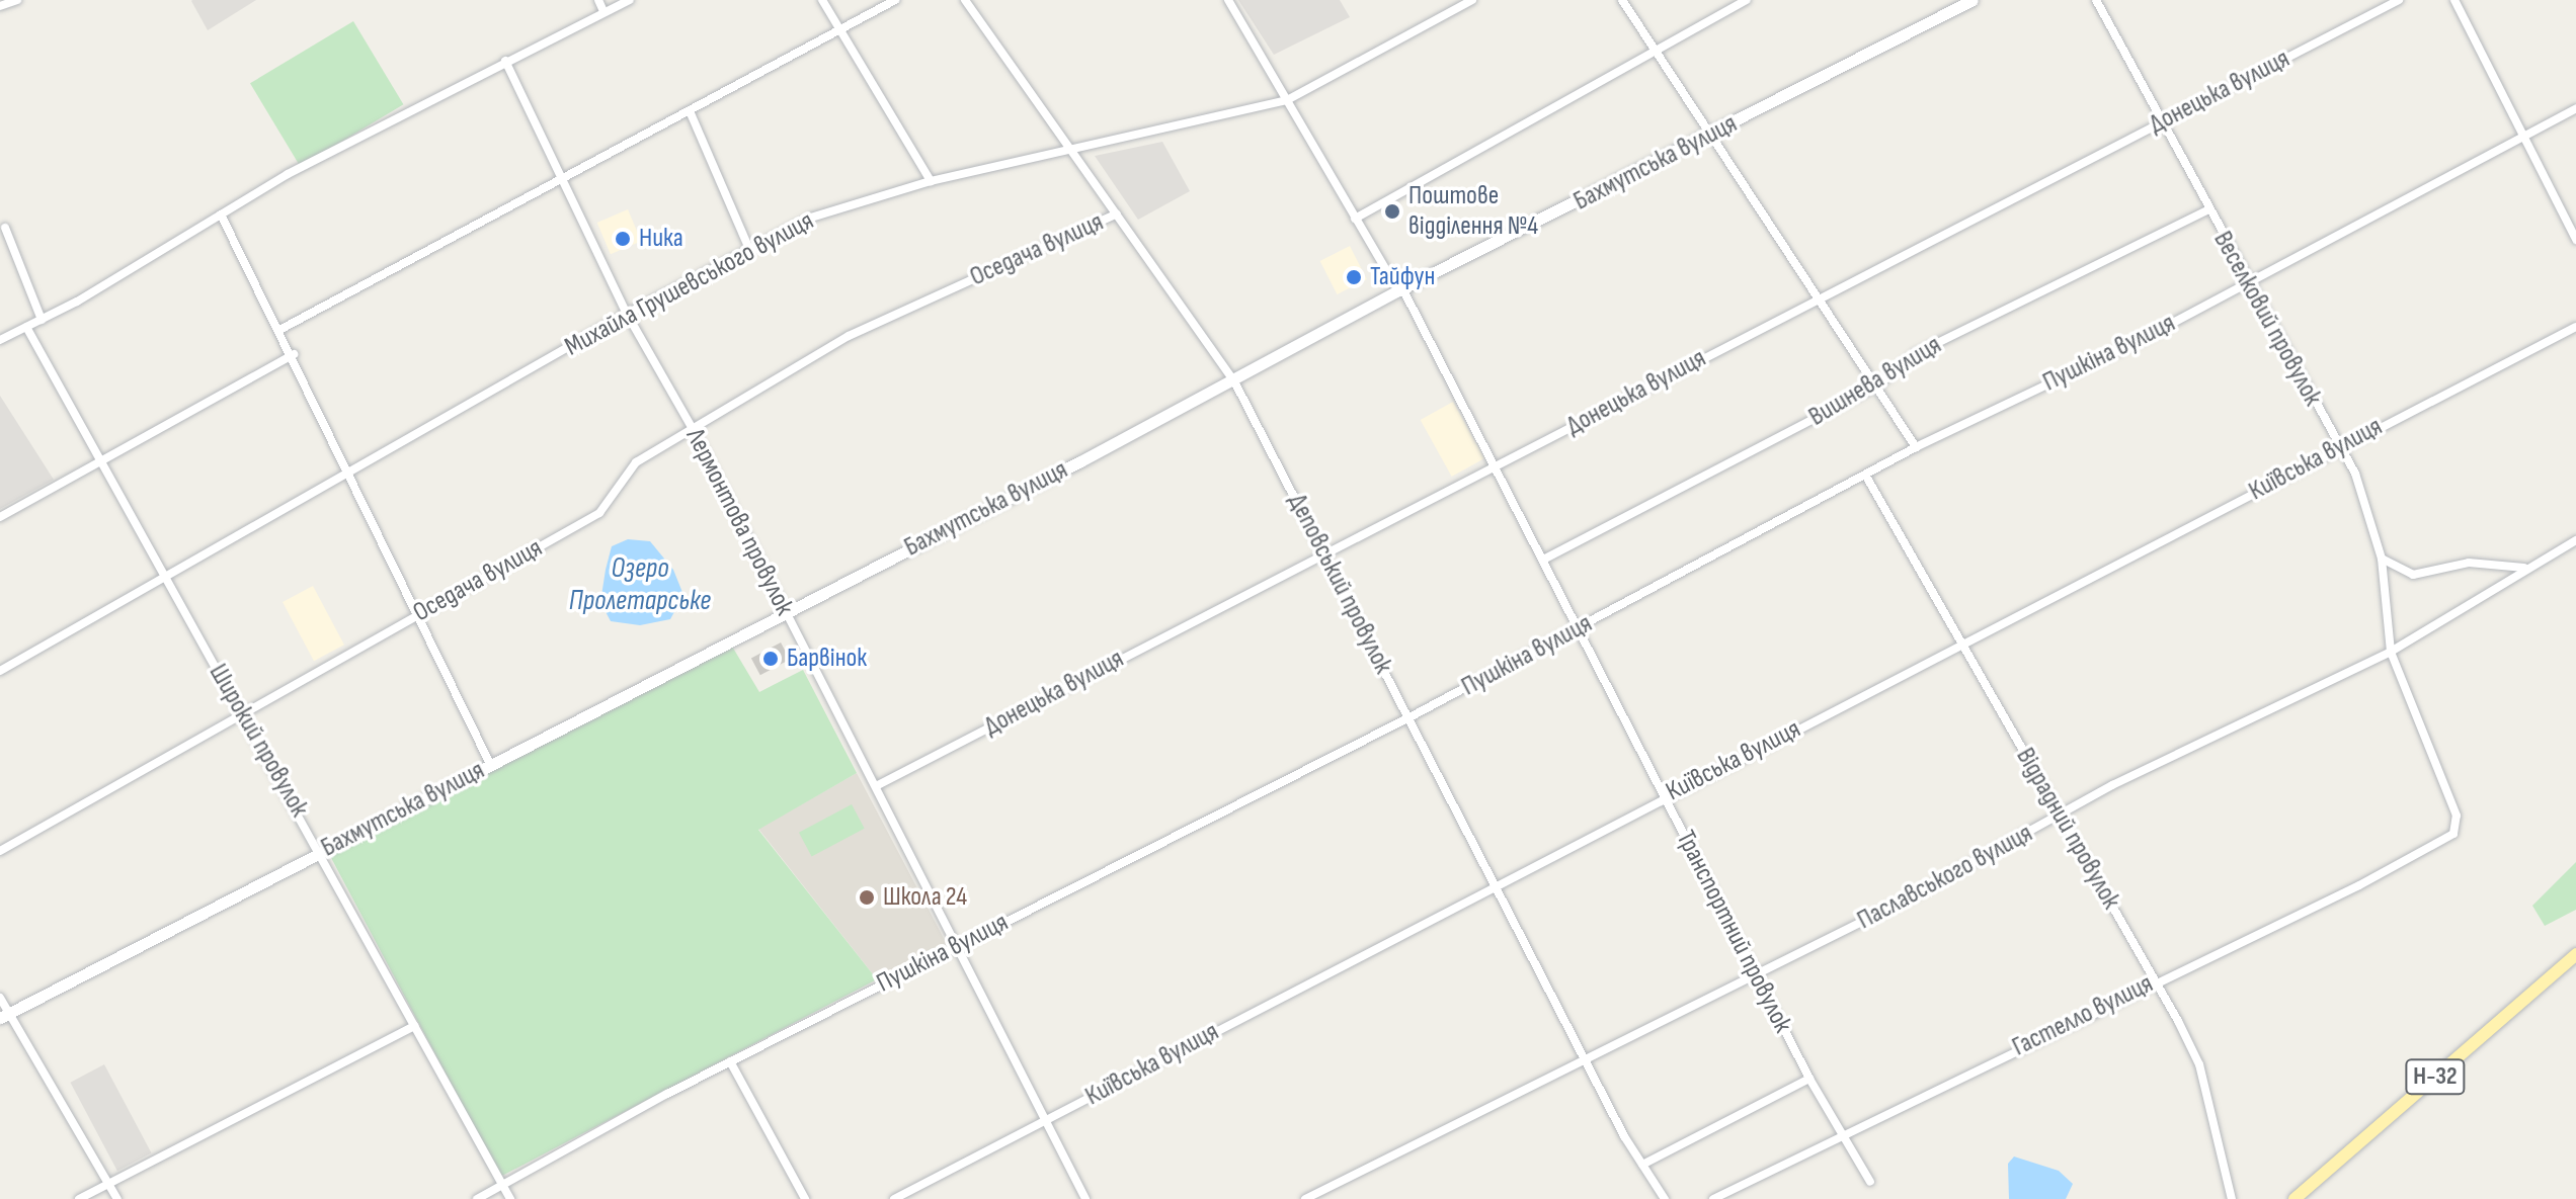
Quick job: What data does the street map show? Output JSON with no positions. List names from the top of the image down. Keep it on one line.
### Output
{"streets":{"main road":["Н-32"],"street":["Донецька вулиця","Бахмутська вулиця","Оседача вулиця","Михайла Грушевського вулиця","Веселковий провулок","Пушкіна вулиця","Вишнева вулиця","Київська вулиця","Лермонтова провулок","Деповський провулок","Широкий провулок","Відрадний провулок","Паславського вулиця","Транспортний провулок","Гастелло вулиця"]},"crossings":[["Донецька вулиця","Веселковий провулок"],["Донецька вулиця","Лермонтова провулок"],["Донецька вулиця","Деповський провулок"],["Донецька вулиця","Транспортний провулок"],["Бахмутська вулиця","Лермонтова провулок"],["Бахмутська вулиця","Деповський провулок"],["Бахмутська вулиця","Широкий провулок"],["Бахмутська вулиця","Транспортний провулок"],["Оседача вулиця","Лермонтова провулок"],["Оседача вулиця","Деповський провулок"],["Оседача вулиця","Широкий провулок"],["Михайла Грушевського вулиця","Лермонтова провулок"],["Михайла Грушевського вулиця","Деповський провулок"],["Михайла Грушевського вулиця","Широкий провулок"],["Михайла Грушевського вулиця","Транспортний провулок"],["Веселковий провулок","Пушкіна вулиця"],["Веселковий провулок","Вишнева вулиця"],["Веселковий провулок","Київська вулиця"],["Веселковий провулок","Паславського вулиця"],["Веселковий провулок","Гастелло вулиця"],["Пушкіна вулиця","Лермонтова провулок"],["Пушкіна вулиця","Деповський провулок"],["Пушкіна вулиця","Широкий провулок"],["Пушкіна вулиця","Відрадний провулок"],["Пушкіна вулиця","Транспортний провулок"],["Вишнева вулиця","Транспортний провулок"],["Київська вулиця","Лермонтова провулок"],["Київська вулиця","Деповський провулок"],["Київська вулиця","Відрадний провулок"],["Київська вулиця","Транспортний провулок"],["Деповський провулок","Паславського вулиця"],["Відрадний провулок","Паславського вулиця"],["Відрадний провулок","Гастелло вулиця"],["Паславського вулиця","Транспортний провулок"],["Транспортний провулок","Гастелло вулиця"]],"water":["Озеро Пролетарське"],"places":["Поштове відділення №4","Ника","Тайфун","Барвінок","Школа 24"]}
